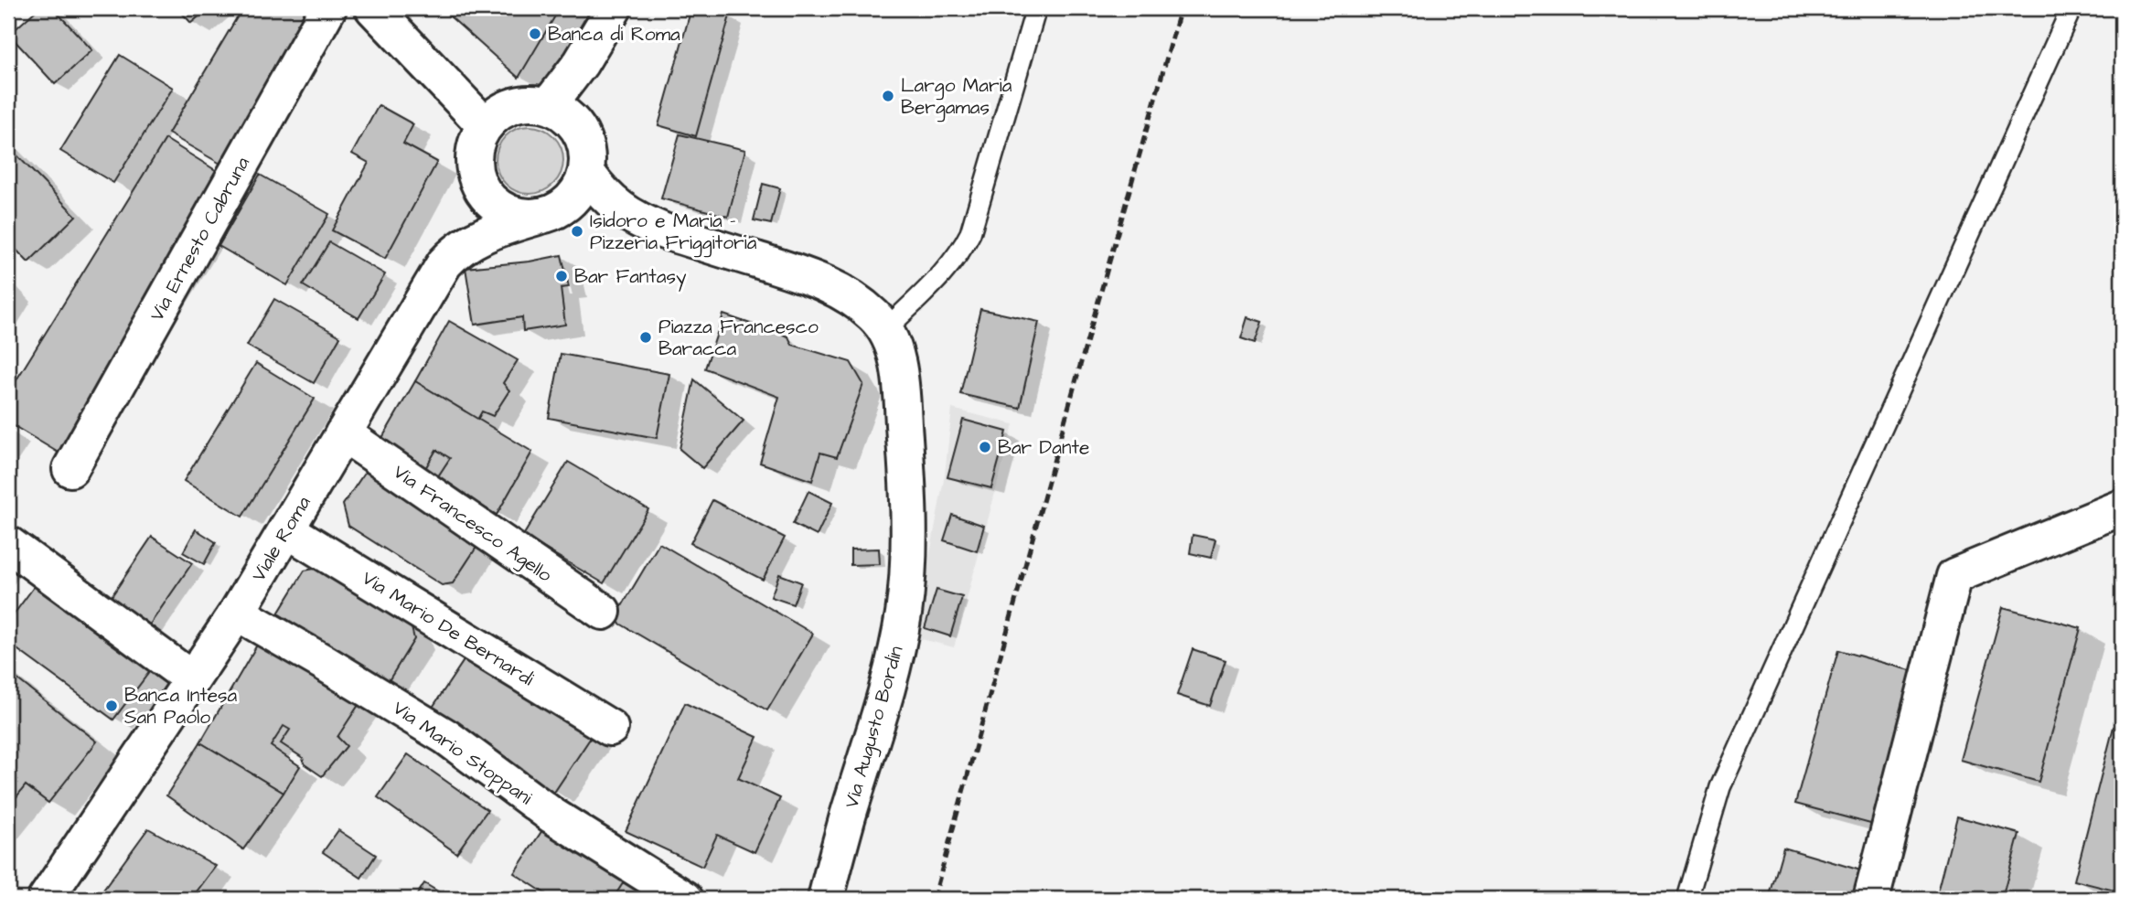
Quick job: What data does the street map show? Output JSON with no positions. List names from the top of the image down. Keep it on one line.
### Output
{"streets":{"street":["Via Ernesto Cabruna","Via Francesco Agello","Viale Roma","Via Mario De Bernardi","Via Augusto Bordin","Via Mario Stoppani"]},"crossings":[["Via Francesco Agello","Viale Roma"],["Viale Roma","Via Mario De Bernardi"],["Viale Roma","Via Mario Stoppani"]],"places":["Banca di Roma","Largo Maria Bergamas","Isidoro e Maria - Pizzeria Friggitoria","Bar Fantasy","Piazza Francesco Baracca","Bar Dante","Banca Intesa San Paolo"]}
